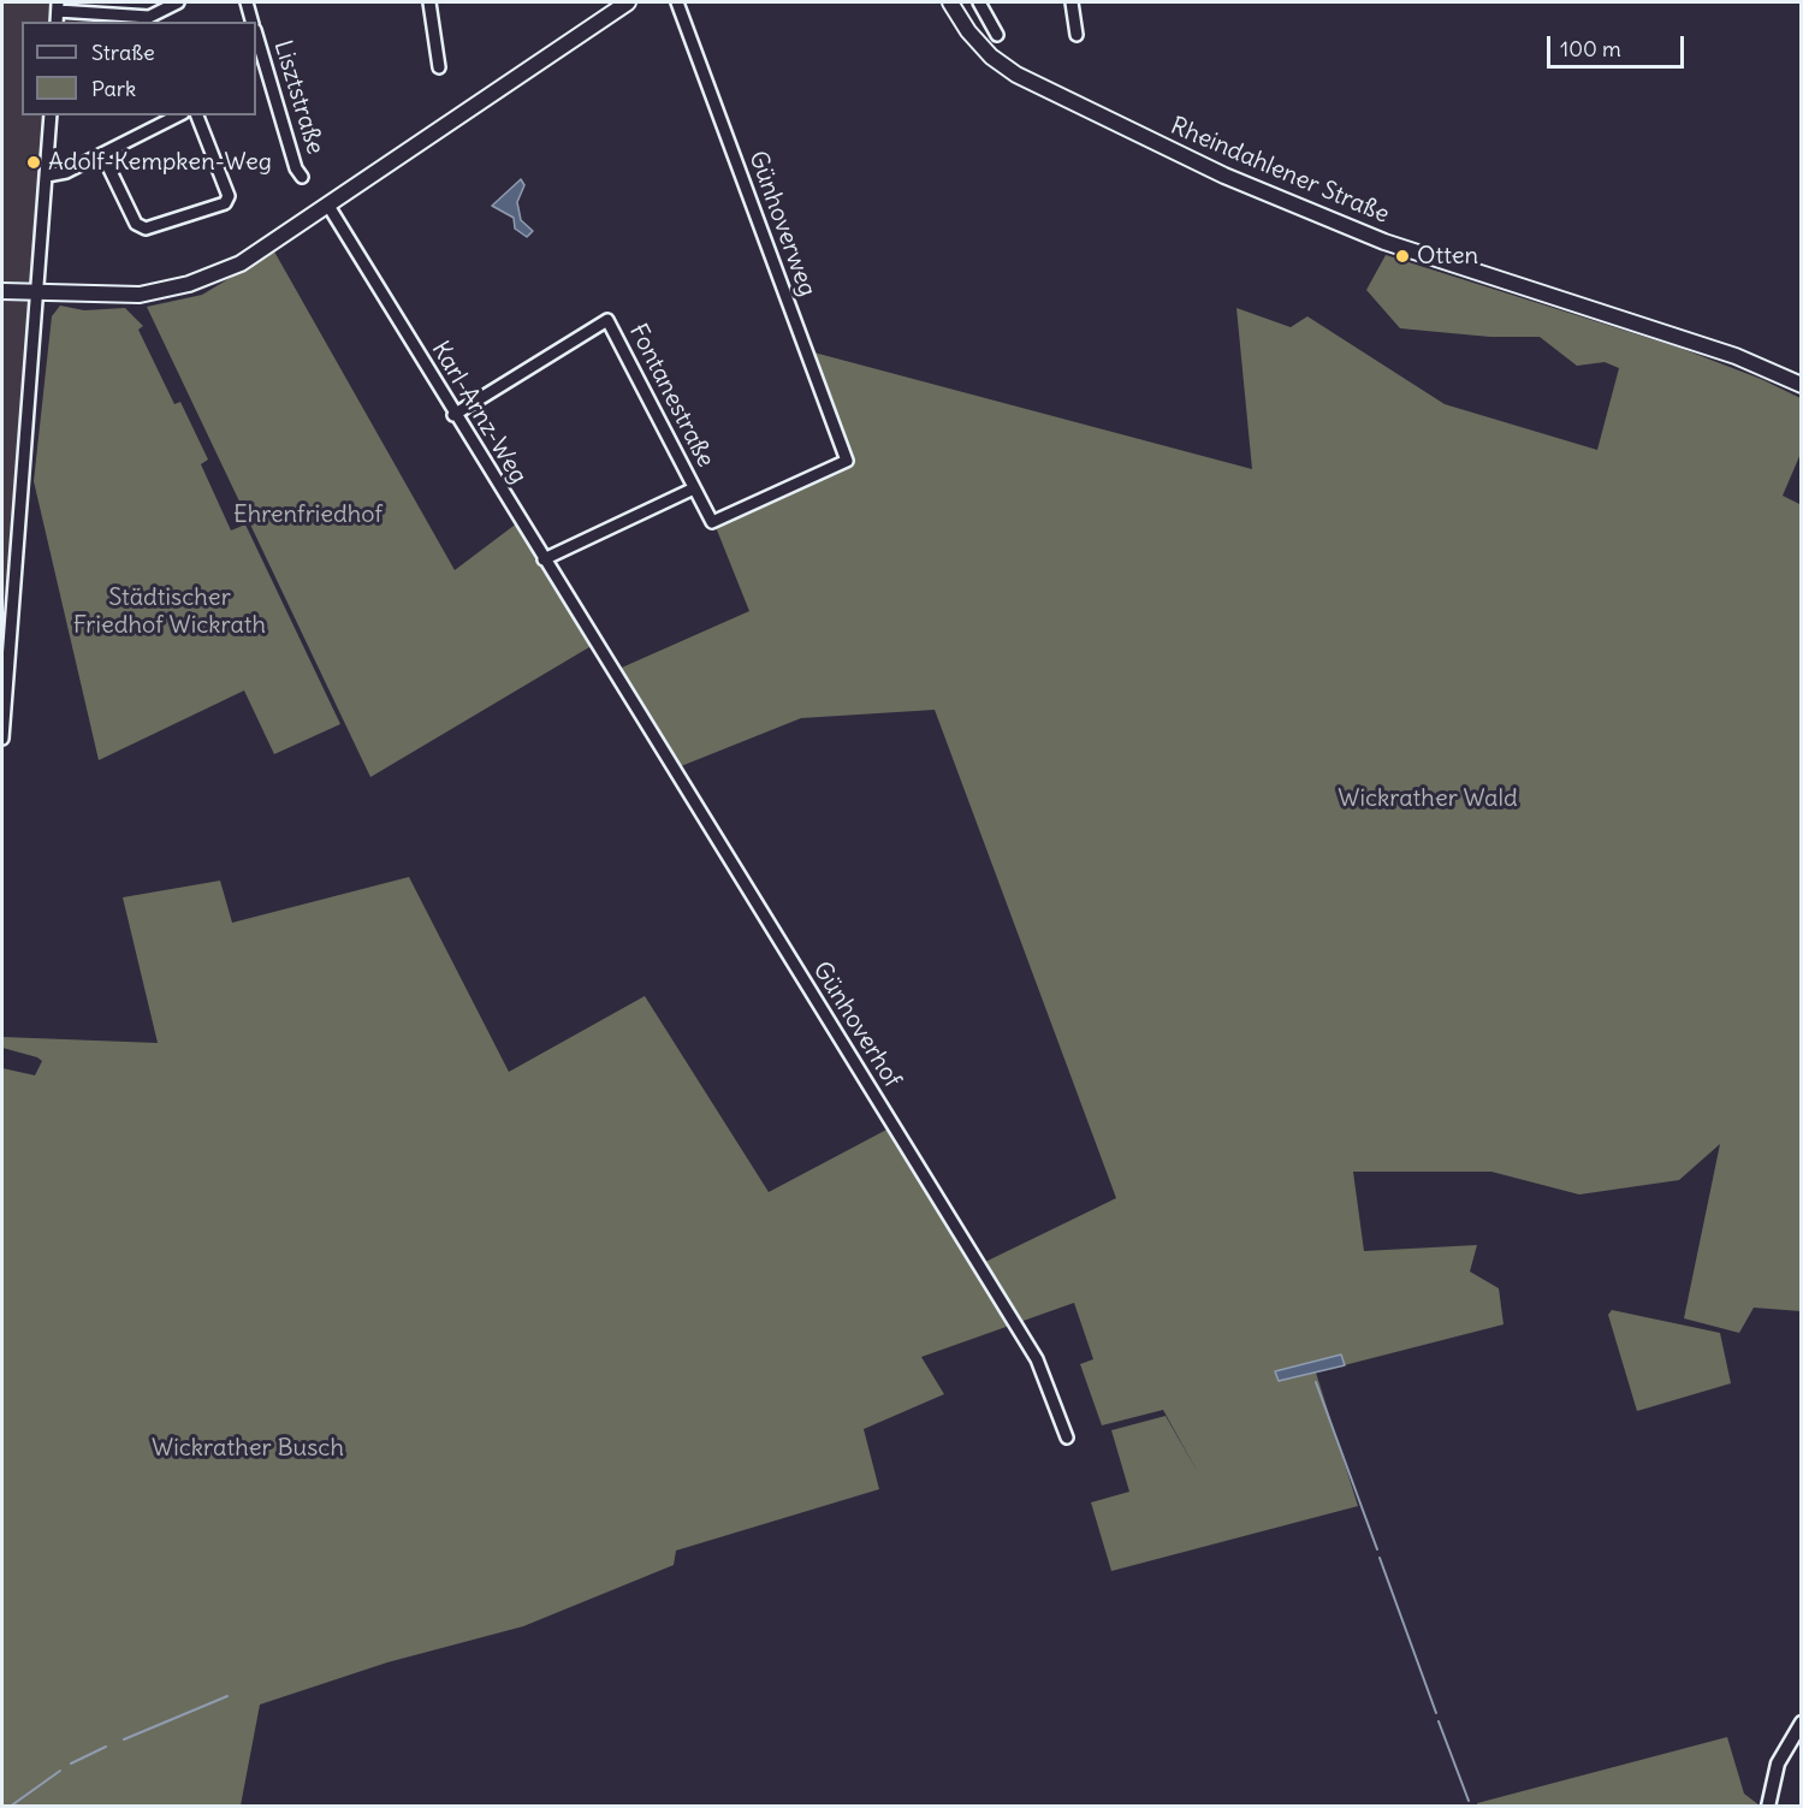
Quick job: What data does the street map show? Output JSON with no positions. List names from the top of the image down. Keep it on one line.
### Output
{"streets":{"main road":["Rheindahlener Straße"],"street":["Lisztstraße","Günhoverweg","Fontanestraße","Karl-Arnz-Weg","Günhoverhof"]},"crossings":[["Günhoverweg","Fontanestraße"],["Fontanestraße","Karl-Arnz-Weg"],["Karl-Arnz-Weg","Günhoverhof"]],"parks":["Ehrenfriedhof","Städtischer Friedhof Wickrath","Wickrather Wald","Wickrather Busch"],"places":["Adolf-Kempken-Weg","Otten"],"legend":["Straße","Park"],"scale_bar":"100 m"}
